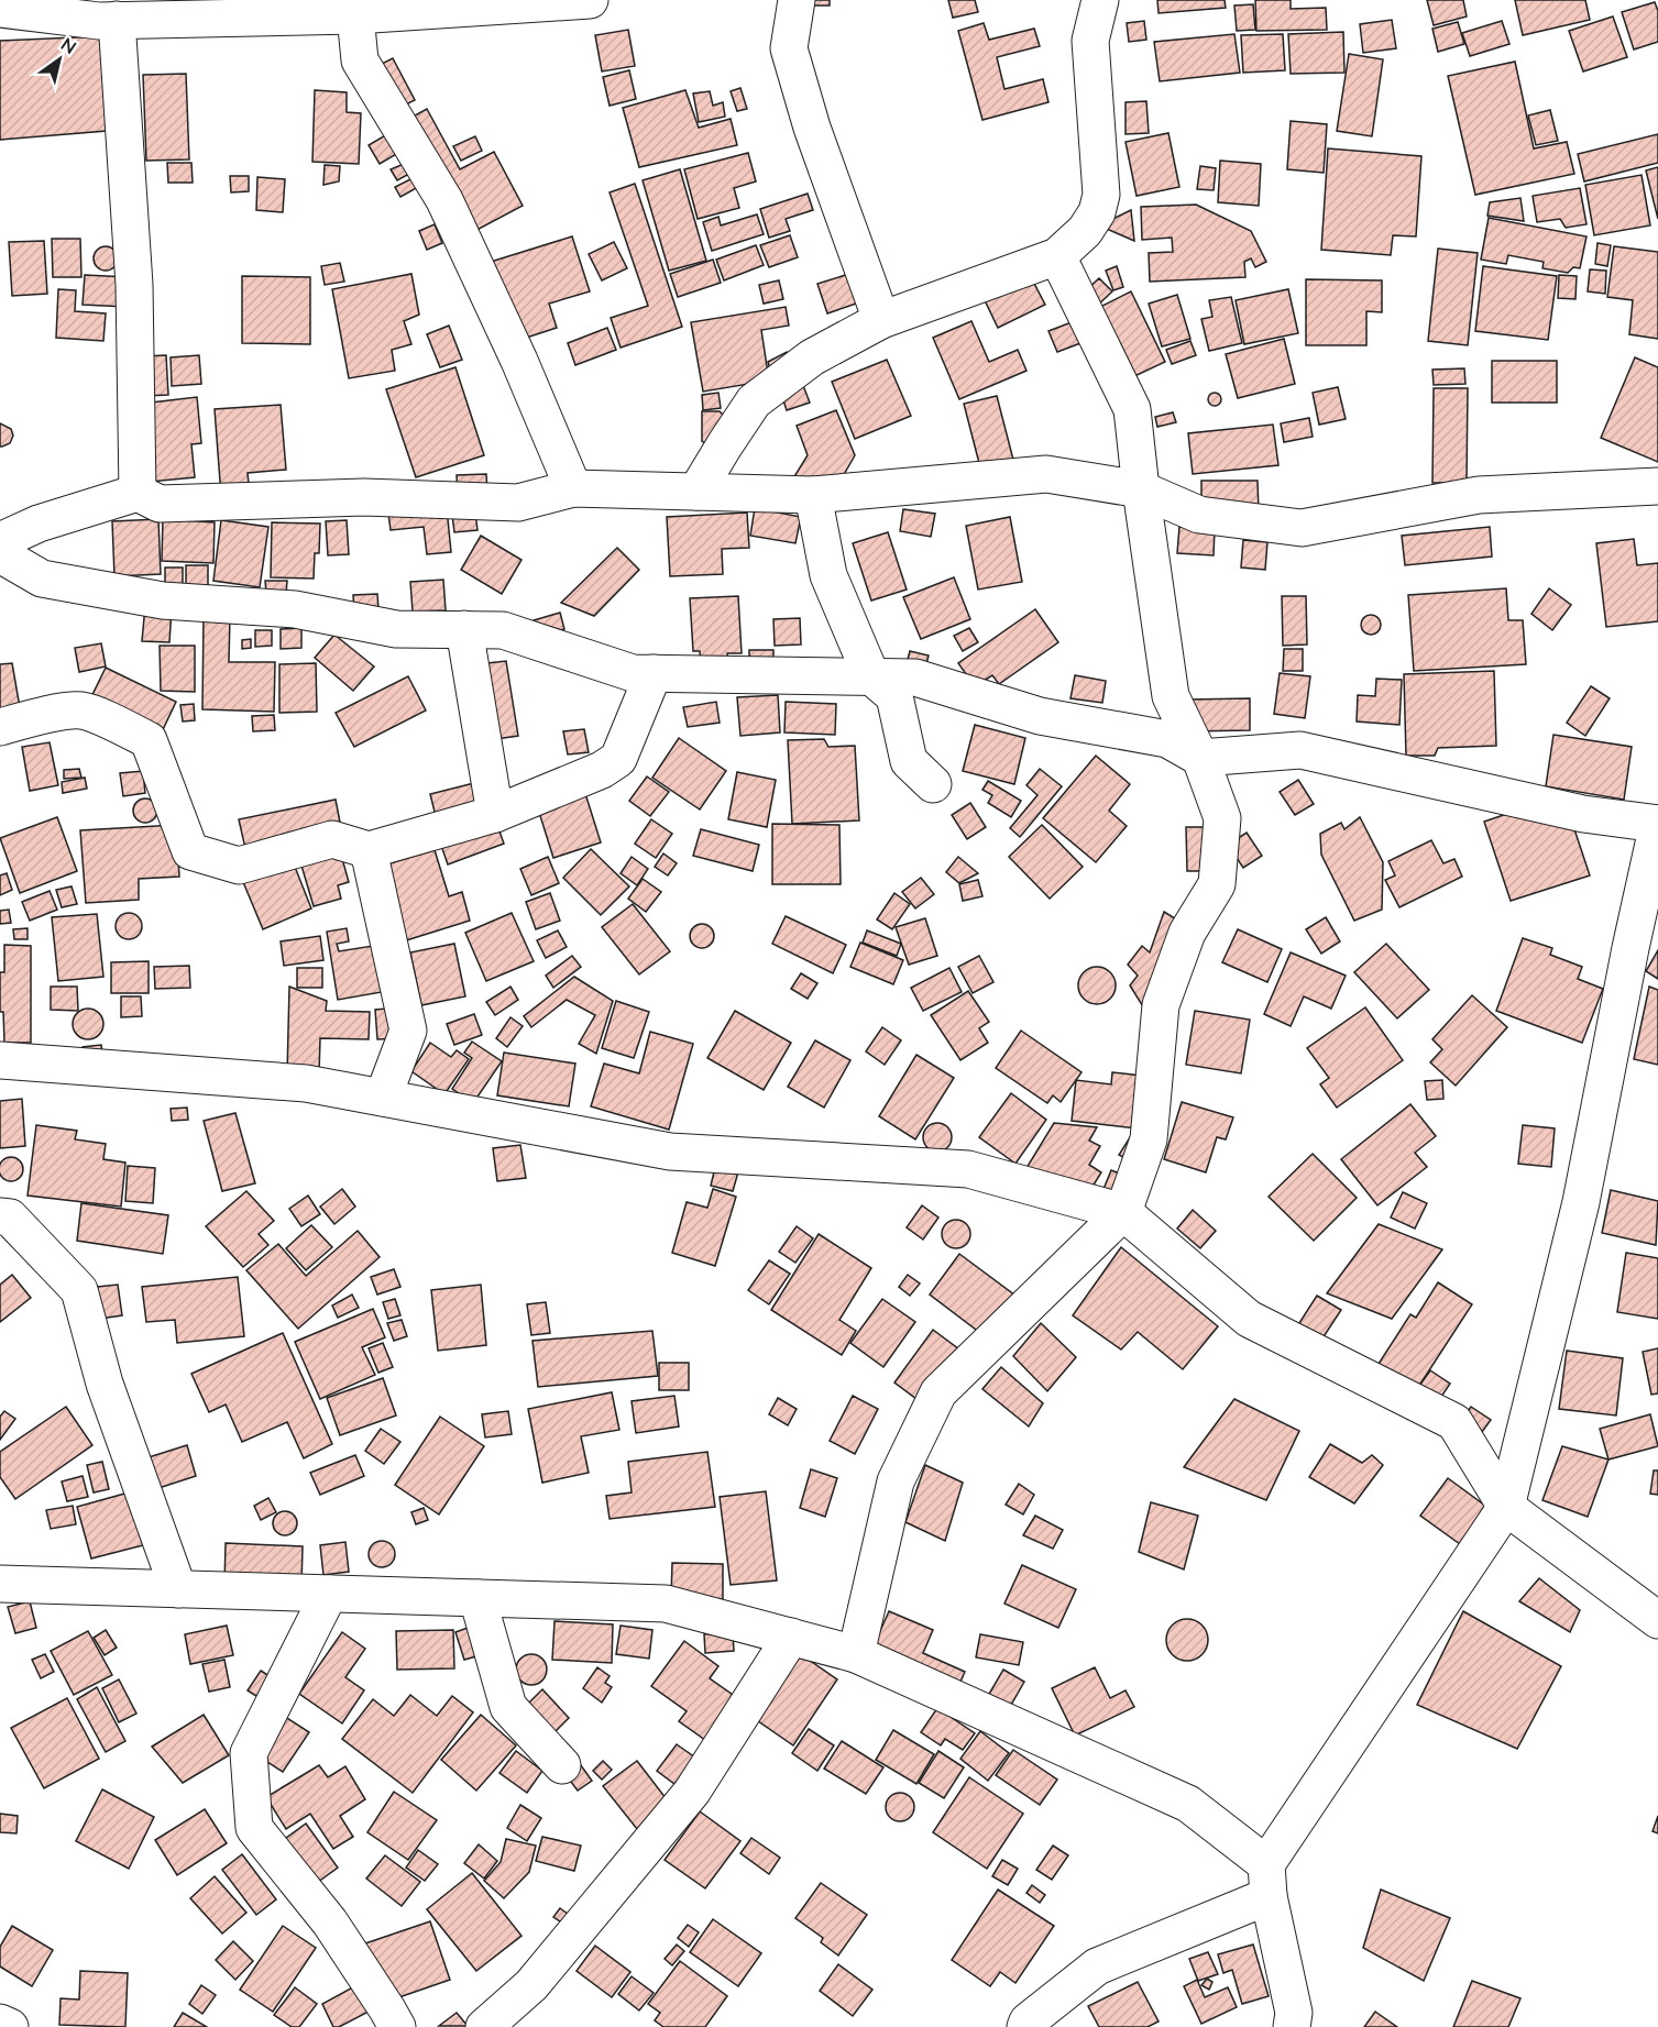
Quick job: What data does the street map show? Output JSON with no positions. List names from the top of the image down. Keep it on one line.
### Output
{"north":"top right"}
